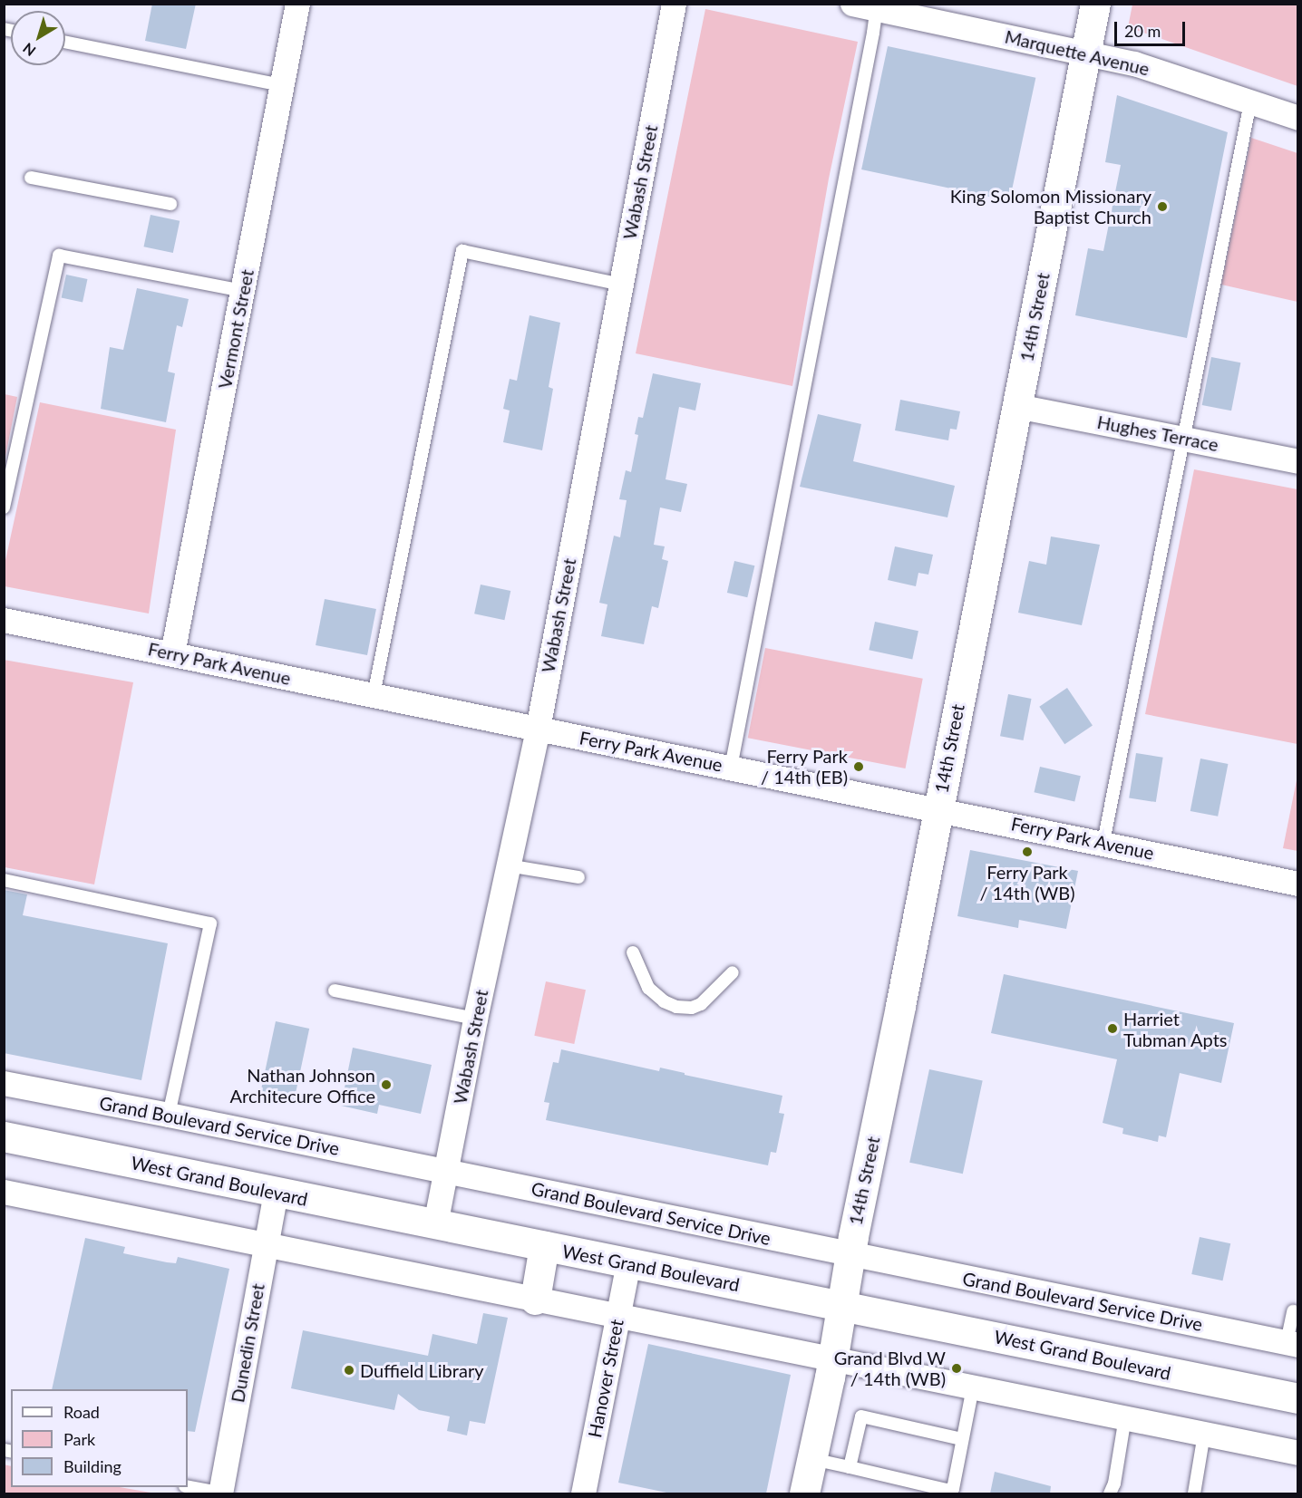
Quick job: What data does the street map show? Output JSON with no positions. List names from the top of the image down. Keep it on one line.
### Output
{"streets":{"street":["Marquette Avenue","Wabash Street","14th Street","Vermont Street","Hughes Terrace","Ferry Park Avenue","Grand Boulevard Service Drive","West Grand Boulevard","Dunedin Street","Hanover Street"]},"crossings":[["Marquette Avenue","14th Street"],["Wabash Street","Ferry Park Avenue"],["Wabash Street","Grand Boulevard Service Drive"],["Wabash Street","West Grand Boulevard"],["14th Street","Hughes Terrace"],["14th Street","Ferry Park Avenue"],["14th Street","Grand Boulevard Service Drive"],["14th Street","West Grand Boulevard"],["Vermont Street","Ferry Park Avenue"],["West Grand Boulevard","Dunedin Street"],["West Grand Boulevard","Hanover Street"]],"places":["King Solomon Missionary Baptist Church","Ferry Park / 14th (EB)","Ferry Park / 14th (WB)","Harriet Tubman Apts","Nathan Johnson Architecure Office","Grand Blvd W / 14th (WB)","Duffield Library"],"legend":["Road","Park","Building"],"scale_bar":"20 m","north":"bottom left"}
